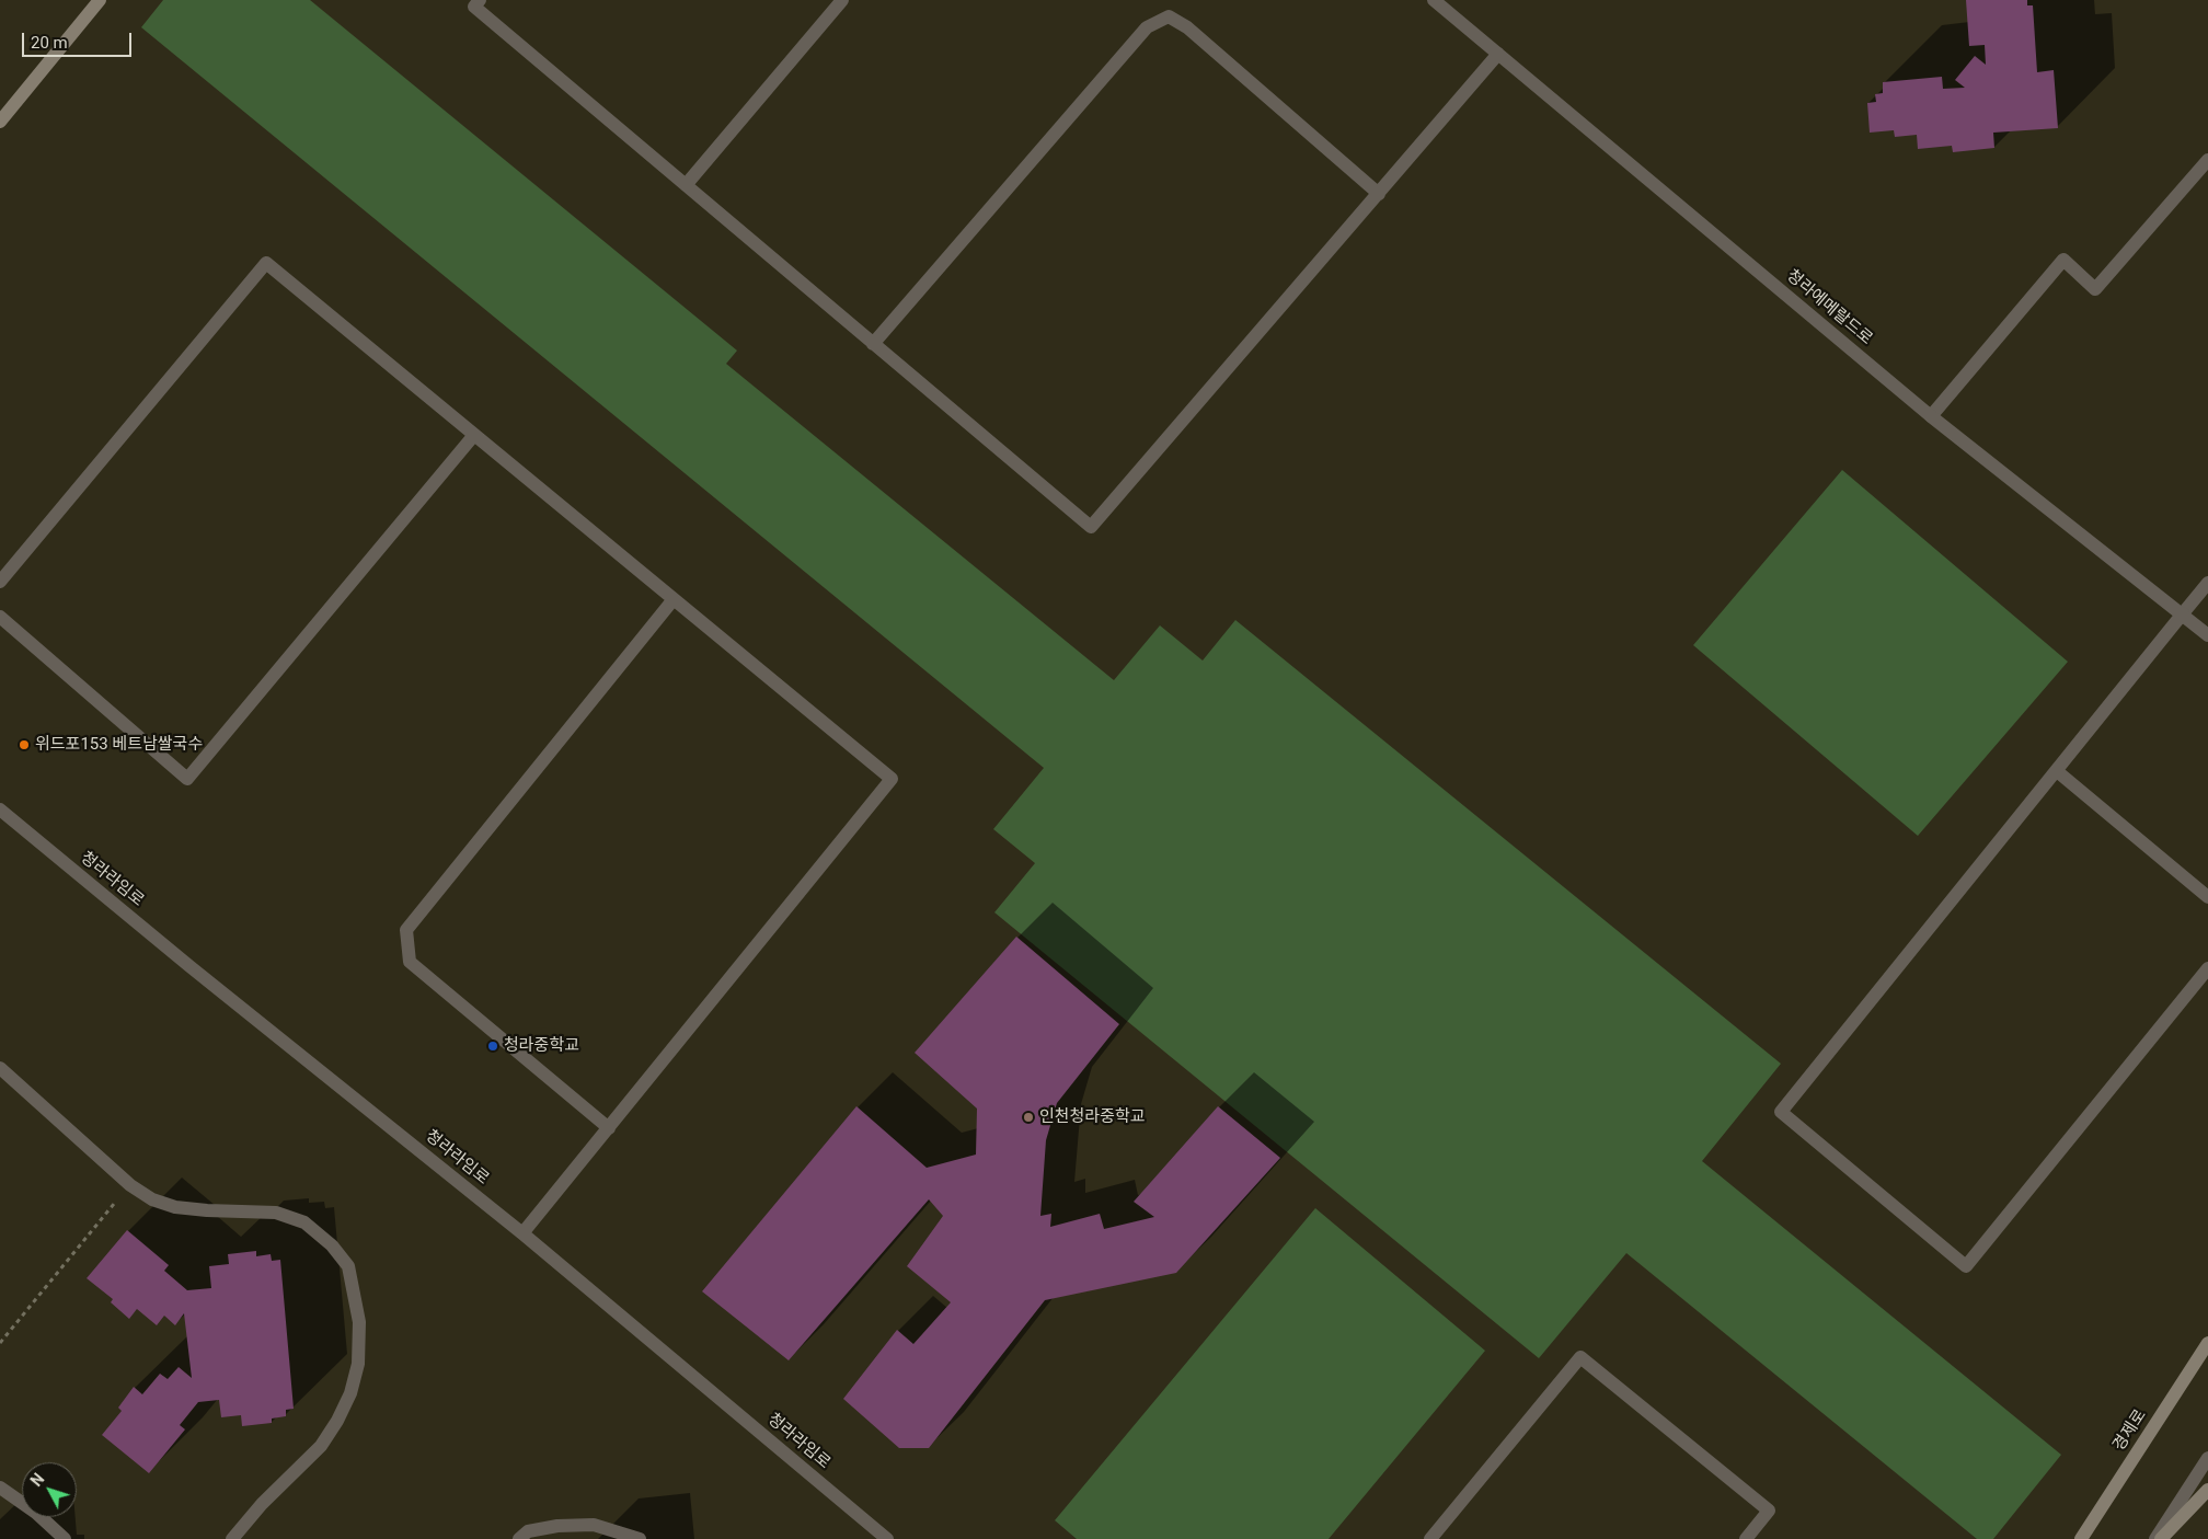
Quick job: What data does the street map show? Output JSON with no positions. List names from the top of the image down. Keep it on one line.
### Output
{"streets":{"main road":["경제로"],"street":["청라에메랄드로","청라라임로"]},"places":["위드포153 베트남쌀국수","청라중학교","인천청라중학교"],"scale_bar":"20 m","north":"top left"}
